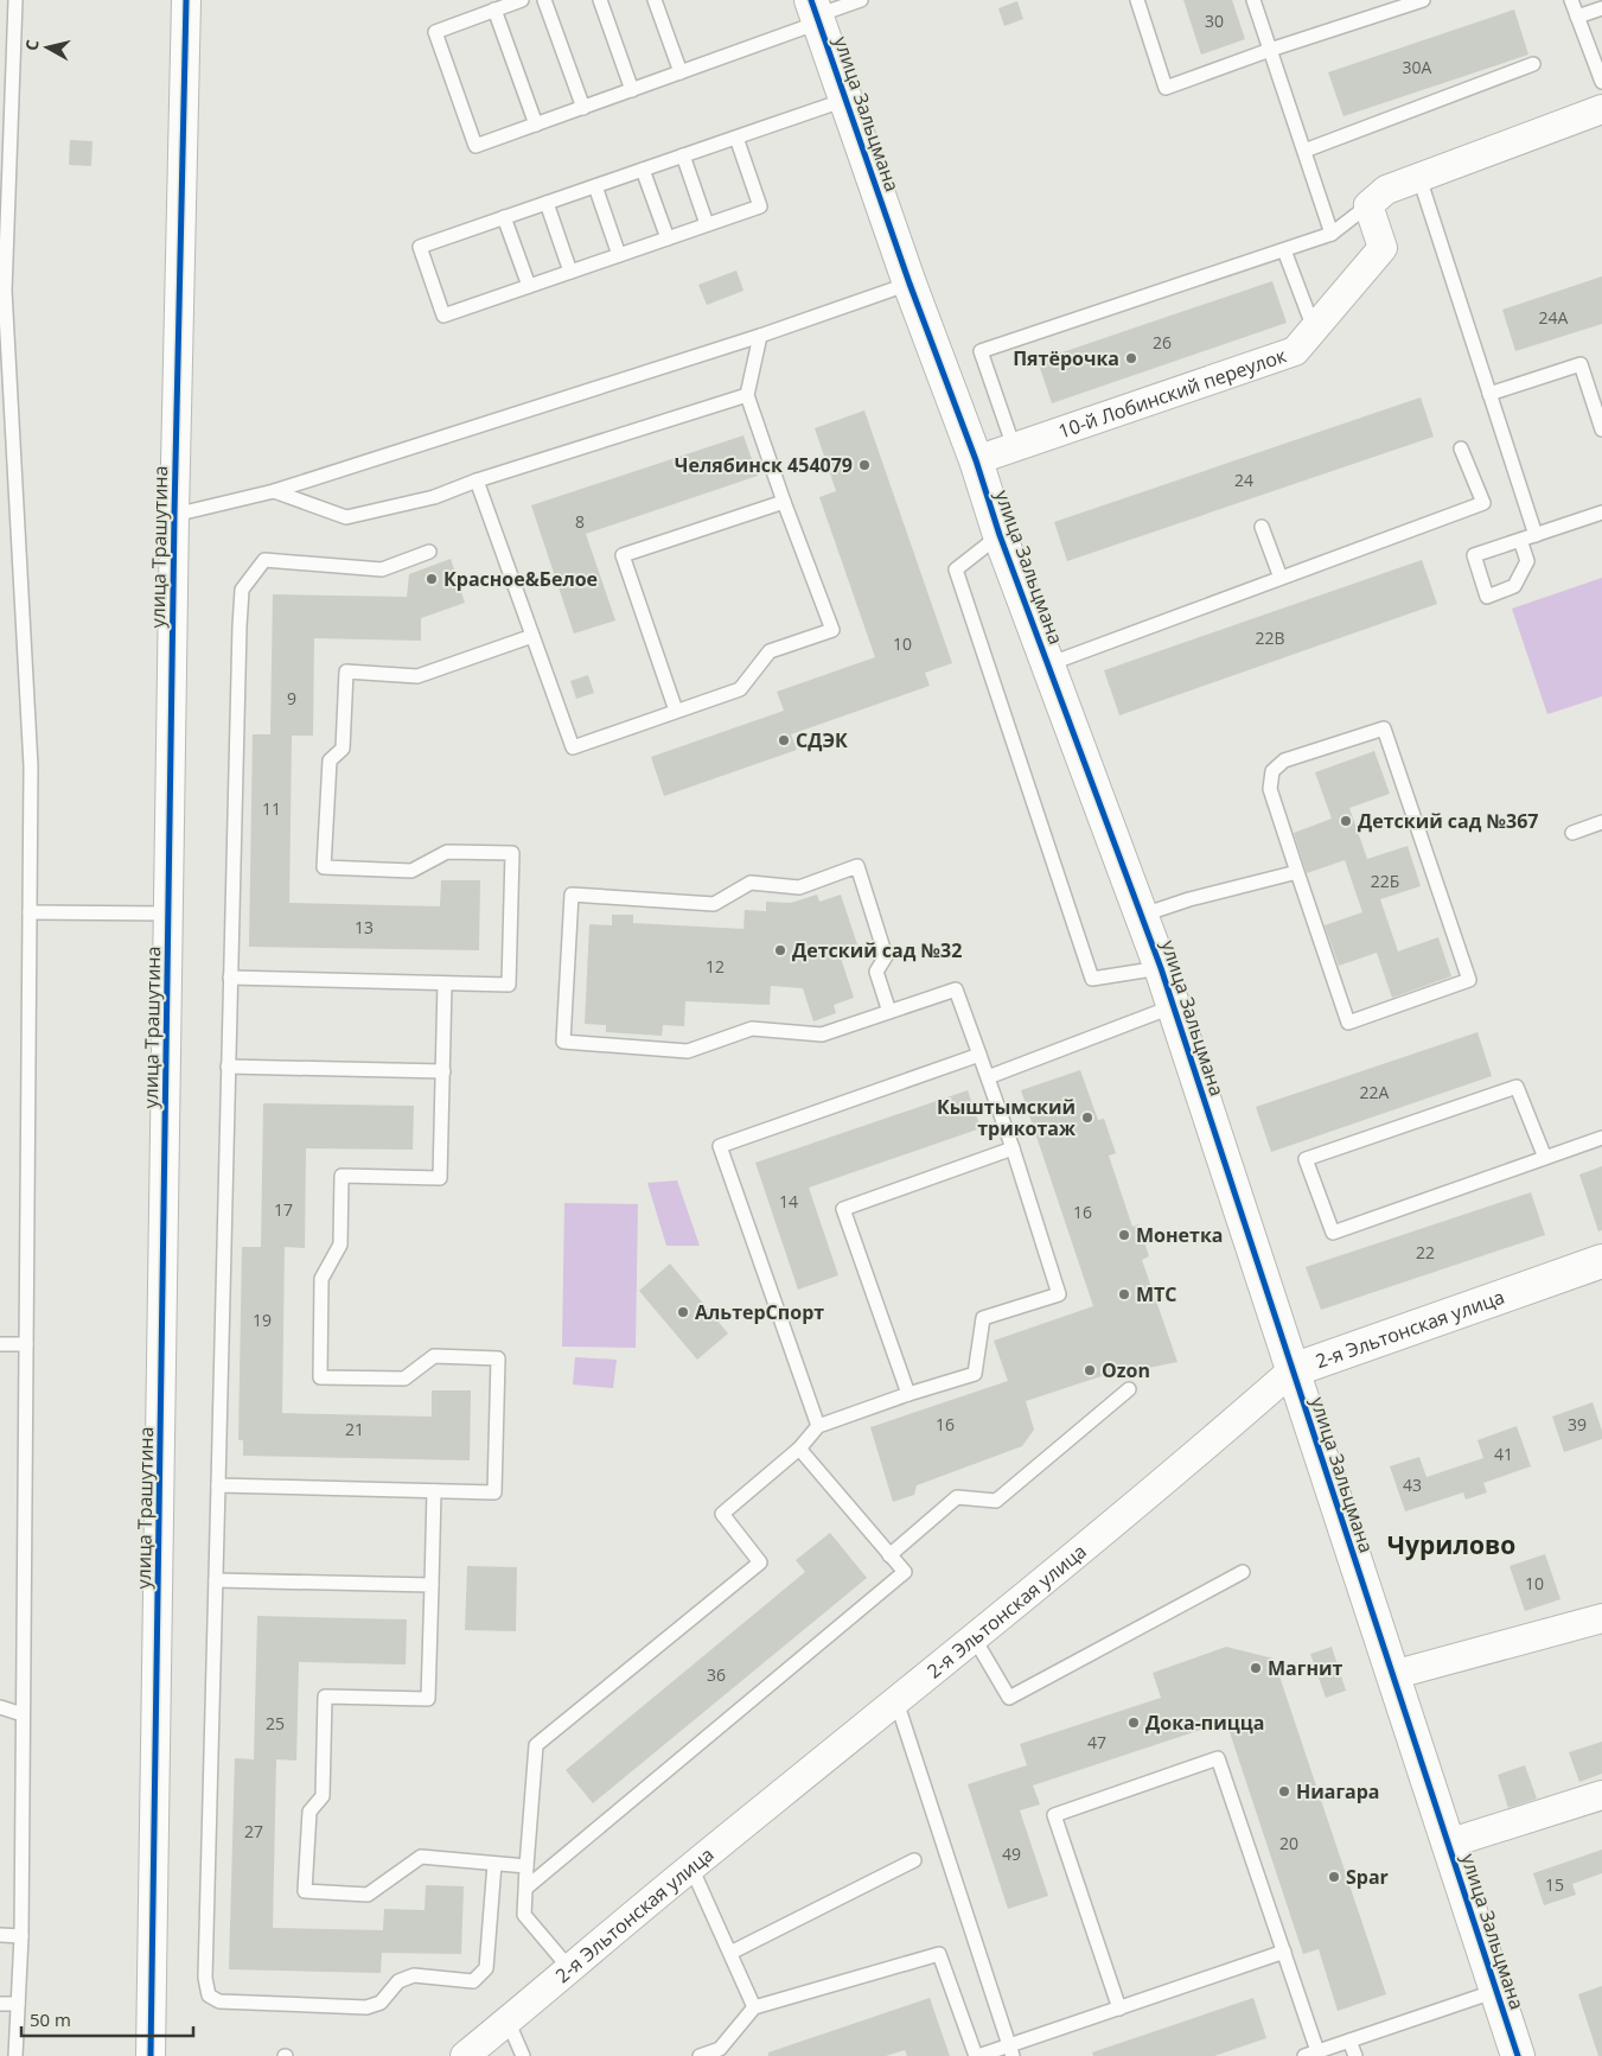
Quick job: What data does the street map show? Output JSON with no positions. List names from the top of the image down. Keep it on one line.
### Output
{"streets":{"street":["улица Зальцмана","10-й Лобинский переулок","улица Трашутина","2-я Эльтонская улица"]},"crossings":[["улица Зальцмана","10-й Лобинский переулок"],["улица Зальцмана","2-я Эльтонская улица"]],"districts":["Чурилово"],"places":["Пятёрочка","Челябинск 454079","Красное&Белое","СДЭК","Детский сад №367","Детский сад №32","Кыштымский трикотаж","Монетка","МТС","АльтерСпорт","Ozon","Магнит","Дока-пицца","Ниагара","Spar"],"house_numbers":["30","30А","24А","26","24","8","22В","10","9","11","22Б","13","12","22А","14","17","16","22","19","16","39","21","41","43","10","36","25","47","27","20","49","15"],"scale_bar":"50 m","north":"left"}
